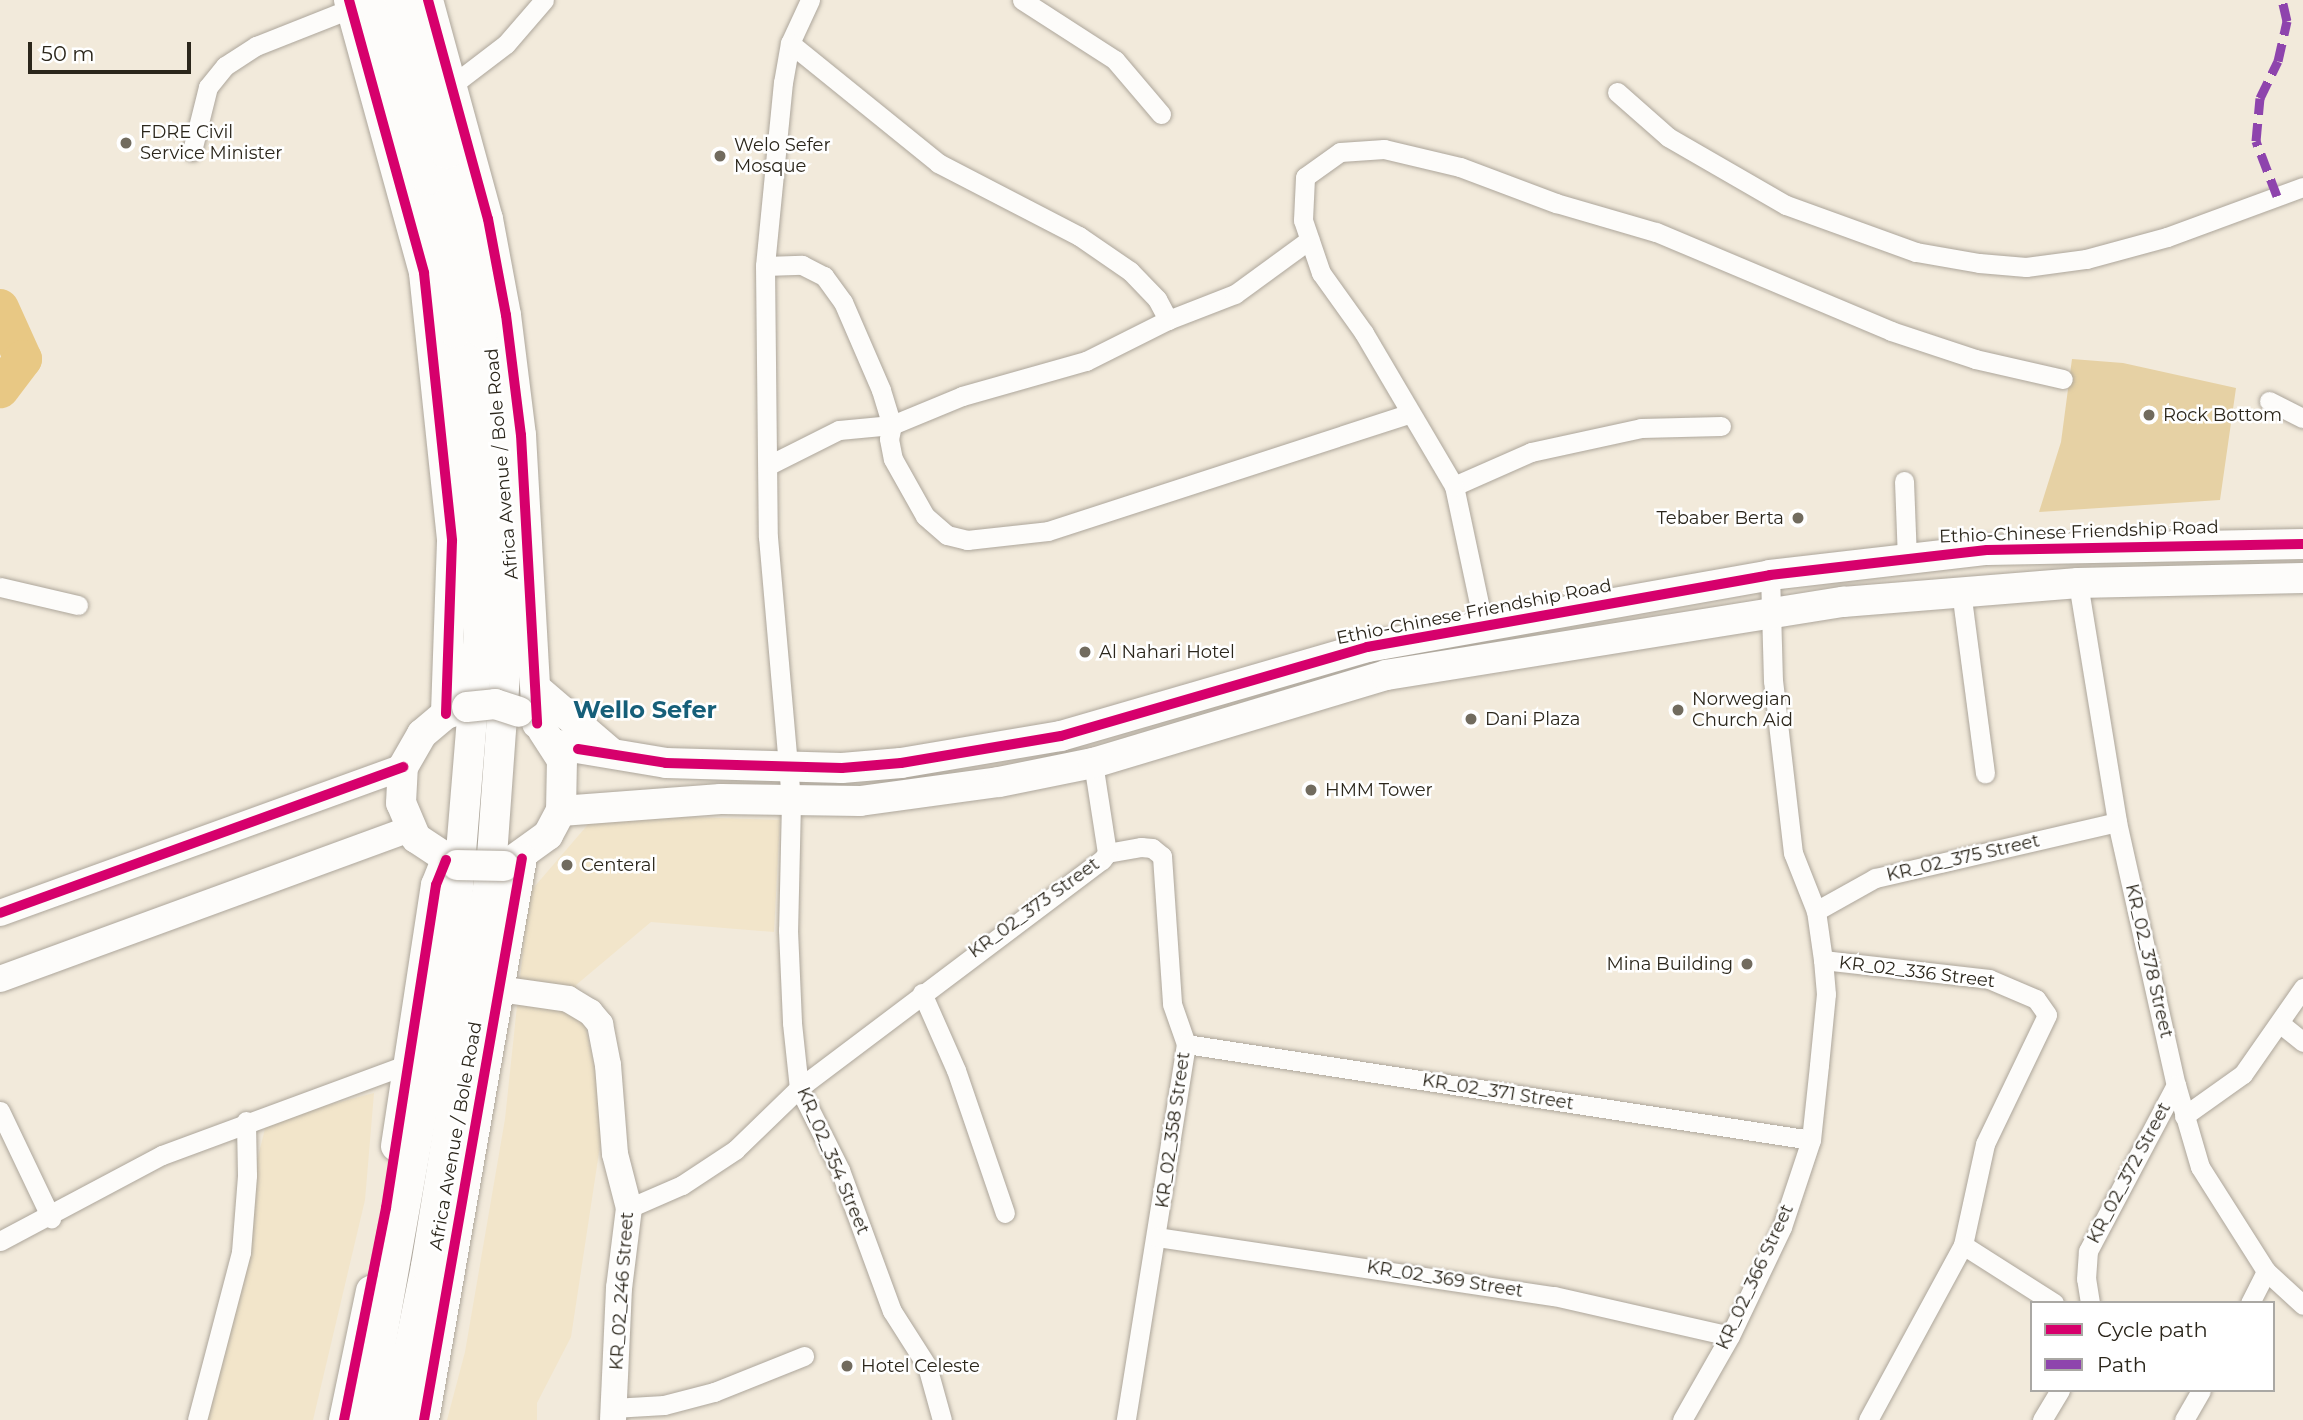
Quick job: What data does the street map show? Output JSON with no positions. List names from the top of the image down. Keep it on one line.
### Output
{"streets":{"main road":["Africa Avenue / Bole Road","Ethio-Chinese Friendship Road","KR_02_246 Street"],"street":["KR_02_375 Street","KR_02_373 Street","KR_02_378 Street","KR_02_336 Street","KR_02_371 Street","KR_02_358 Street","KR_02_354 Street","KR_02_372 Street","KR_02_366 Street","KR_02_369 Street"]},"crossings":[["Africa Avenue / Bole Road","Ethio-Chinese Friendship Road"],["Africa Avenue / Bole Road","KR_02_246 Street"],["Ethio-Chinese Friendship Road","KR_02_354 Street"],["Ethio-Chinese Friendship Road","KR_02_366 Street"],["KR_02_375 Street","KR_02_378 Street"],["KR_02_375 Street","KR_02_366 Street"],["KR_02_373 Street","KR_02_358 Street"],["KR_02_373 Street","KR_02_354 Street"],["KR_02_373 Street","KR_02_246 Street"],["KR_02_378 Street","KR_02_372 Street"],["KR_02_336 Street","KR_02_366 Street"],["KR_02_371 Street","KR_02_358 Street"],["KR_02_371 Street","KR_02_366 Street"],["KR_02_358 Street","KR_02_369 Street"],["KR_02_366 Street","KR_02_369 Street"]],"districts":["Wello Sefer"],"places":["FDRE Civil Service Minister","Welo Sefer Mosque","Rock Bottom","Tebaber Berta","Al Nahari Hotel","Norwegian Church Aid","Dani Plaza","HMM Tower","Centeral","Mina Building","Hotel Celeste"],"legend":["Cycle path","Path"],"scale_bar":"50 m"}
